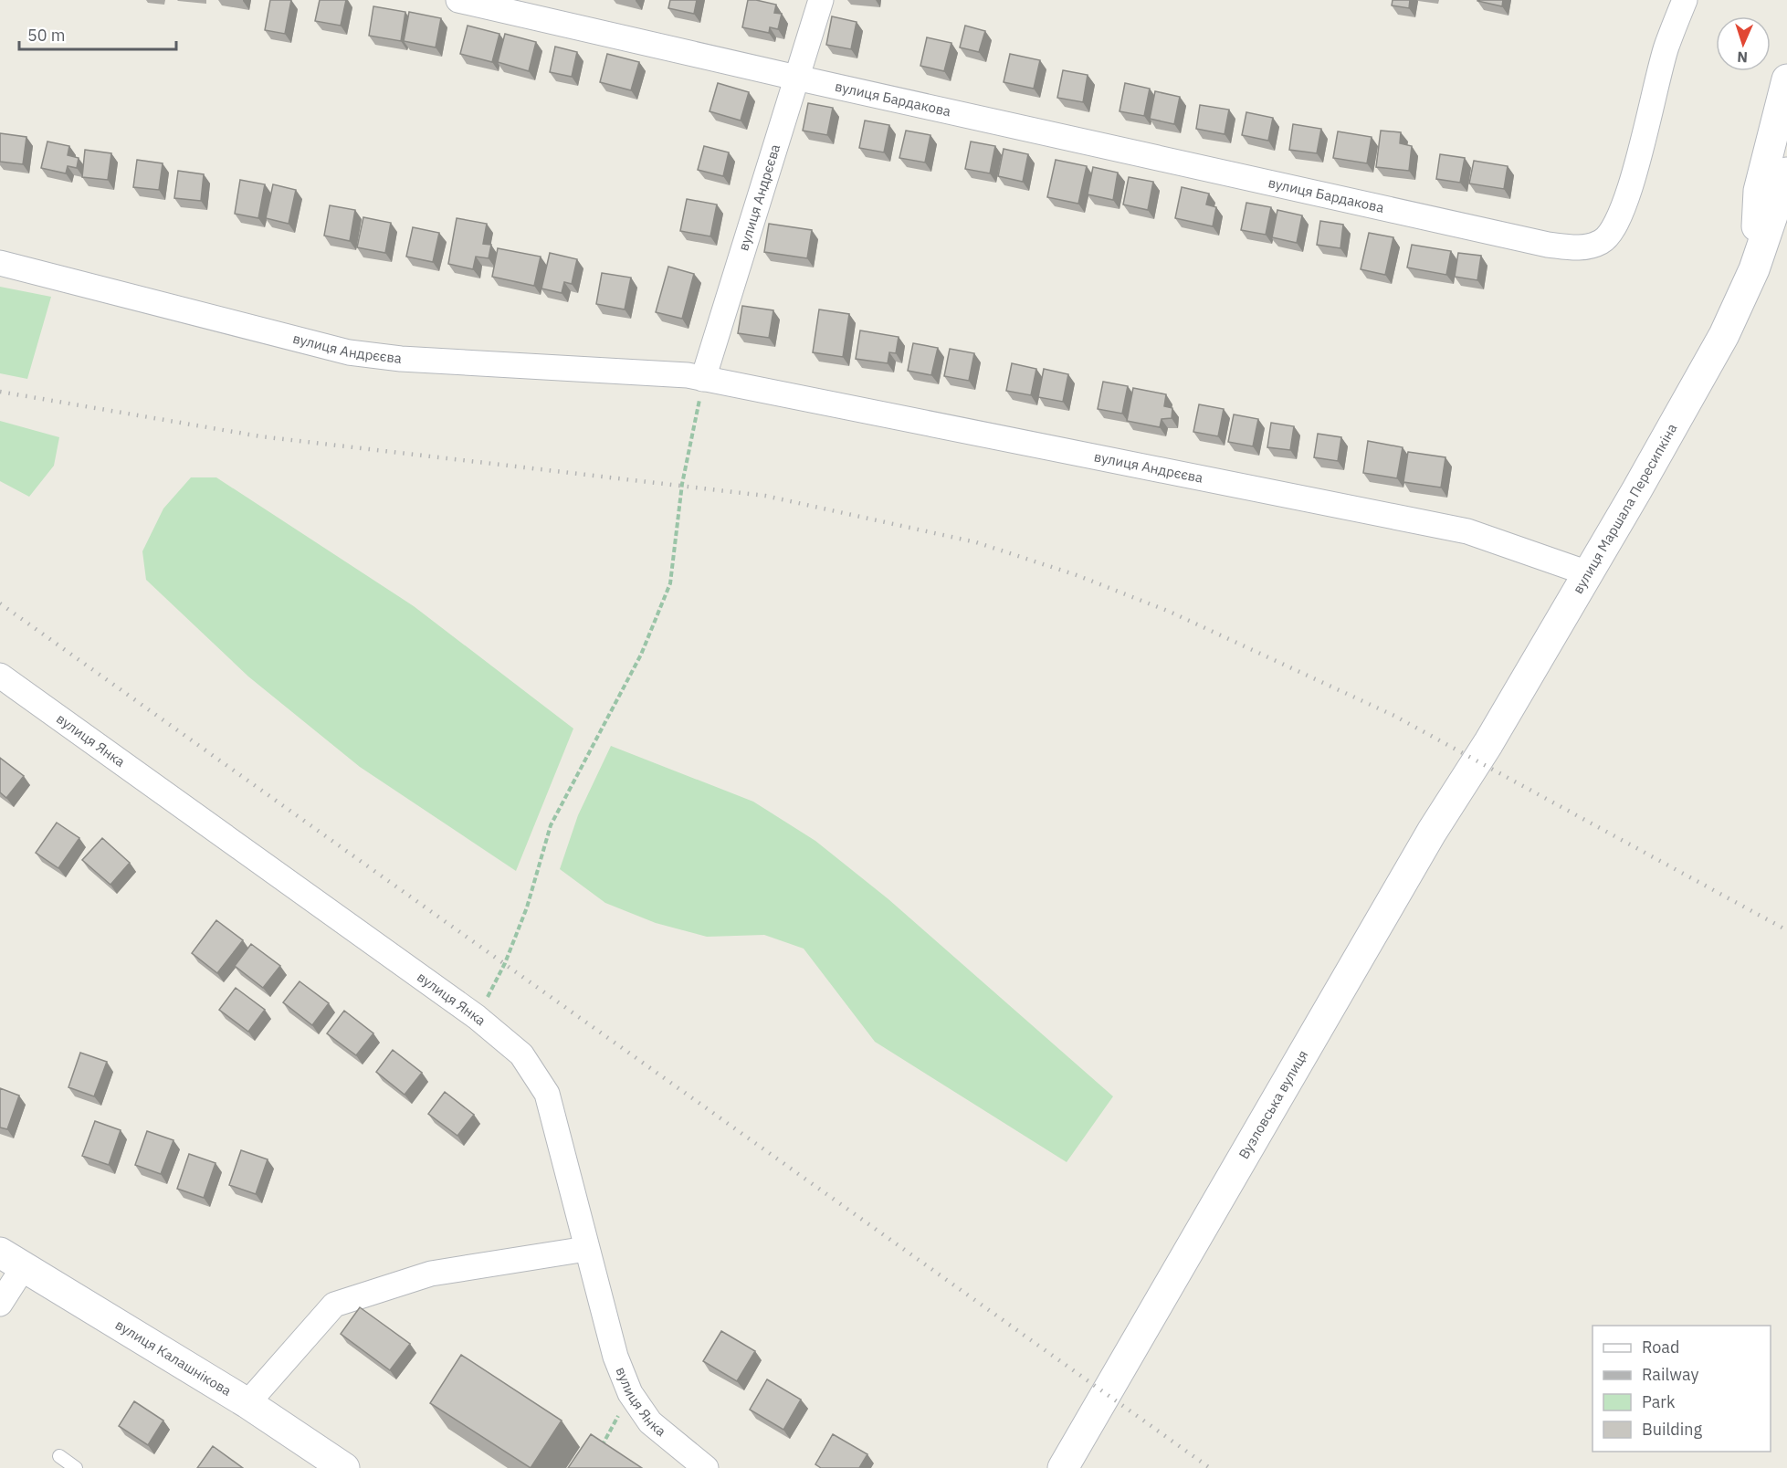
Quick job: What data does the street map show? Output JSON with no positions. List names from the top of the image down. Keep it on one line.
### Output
{"streets":{"main road":["вулиця Маршала Пересипкіна","Вузловська вулиця","вулиця Калашнікова"],"street":["вулиця Бардакова","вулиця Андрєєва","вулиця Янка"]},"crossings":[["вулиця Бардакова","вулиця Андрєєва"],["вулиця Андрєєва","вулиця Маршала Пересипкіна"],["вулиця Маршала Пересипкіна","Вузловська вулиця"]],"legend":["Road","Railway","Park","Building"],"scale_bar":"50 m","north":"bottom"}
